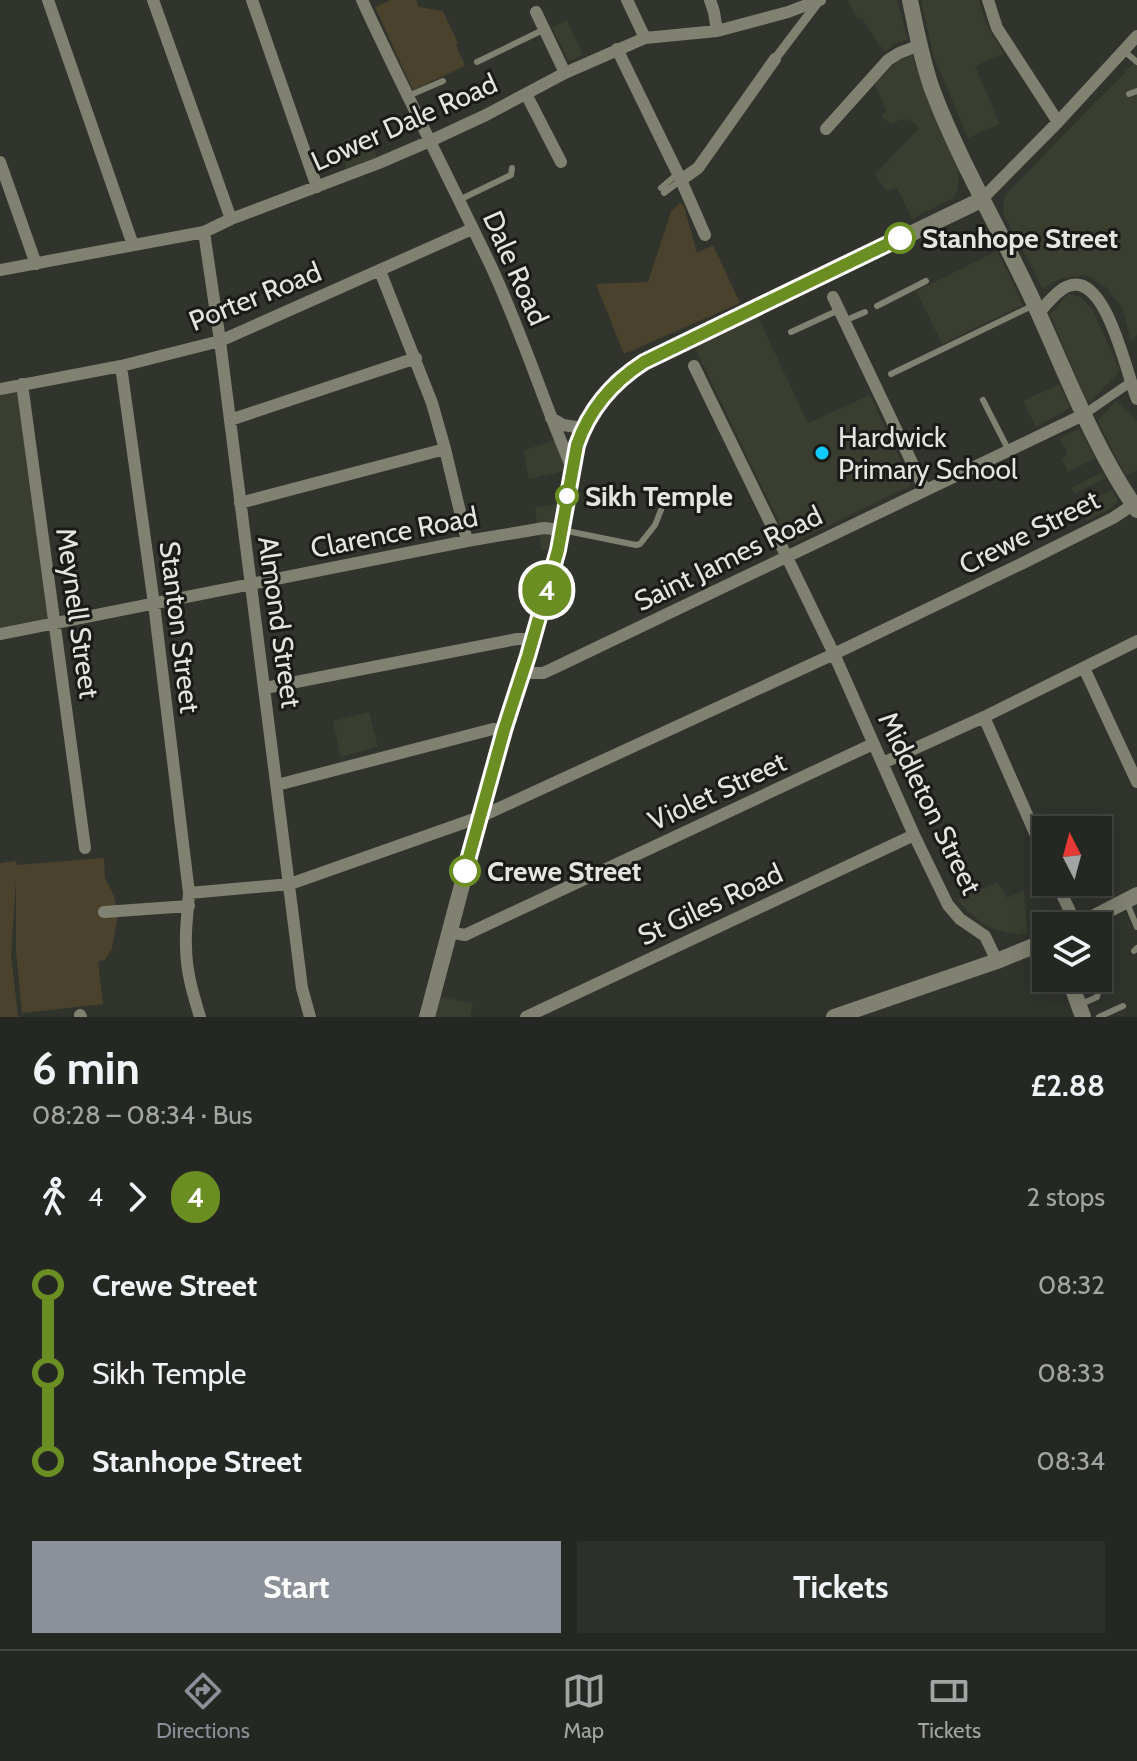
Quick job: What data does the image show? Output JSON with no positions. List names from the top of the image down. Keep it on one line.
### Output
{"streets":{"street":["Lower Dale Road","Dale Road","Porter Road","Clarence Road","Crewe Street","Saint James Road","Meynell Street","Almond Street","Stanton Street","Violet Street","Middleton Street","St Giles Road"]},"crossings":[["Lower Dale Road","Dale Road"],["Lower Dale Road","Almond Street"],["Dale Road","Porter Road"],["Porter Road","Meynell Street"],["Porter Road","Almond Street"],["Porter Road","Stanton Street"],["Clarence Road","Meynell Street"],["Clarence Road","Almond Street"],["Clarence Road","Stanton Street"],["Crewe Street","Almond Street"],["Crewe Street","Stanton Street"],["Crewe Street","Middleton Street"],["Saint James Road","Middleton Street"],["Violet Street","Middleton Street"],["Middleton Street","St Giles Road"]],"places":["Stanhope Street","Hardwick Primary School","Sikh Temple","Crewe Street"],"lines":["bus line 4"],"north":"top","page":{"on_map":"4","heading":["6 min","08:28 – 08:34 · Bus","£2.88"],"legs":["4","4","2 stops"],"list":[{"name":"Crewe Street","value":"08:32"},{"name":"Sikh Temple","value":"08:33"},{"name":"Stanhope Street","value":"08:34"}],"buttons":["Start","Tickets"],"tabs":["Directions","Map","Tickets"]}}
